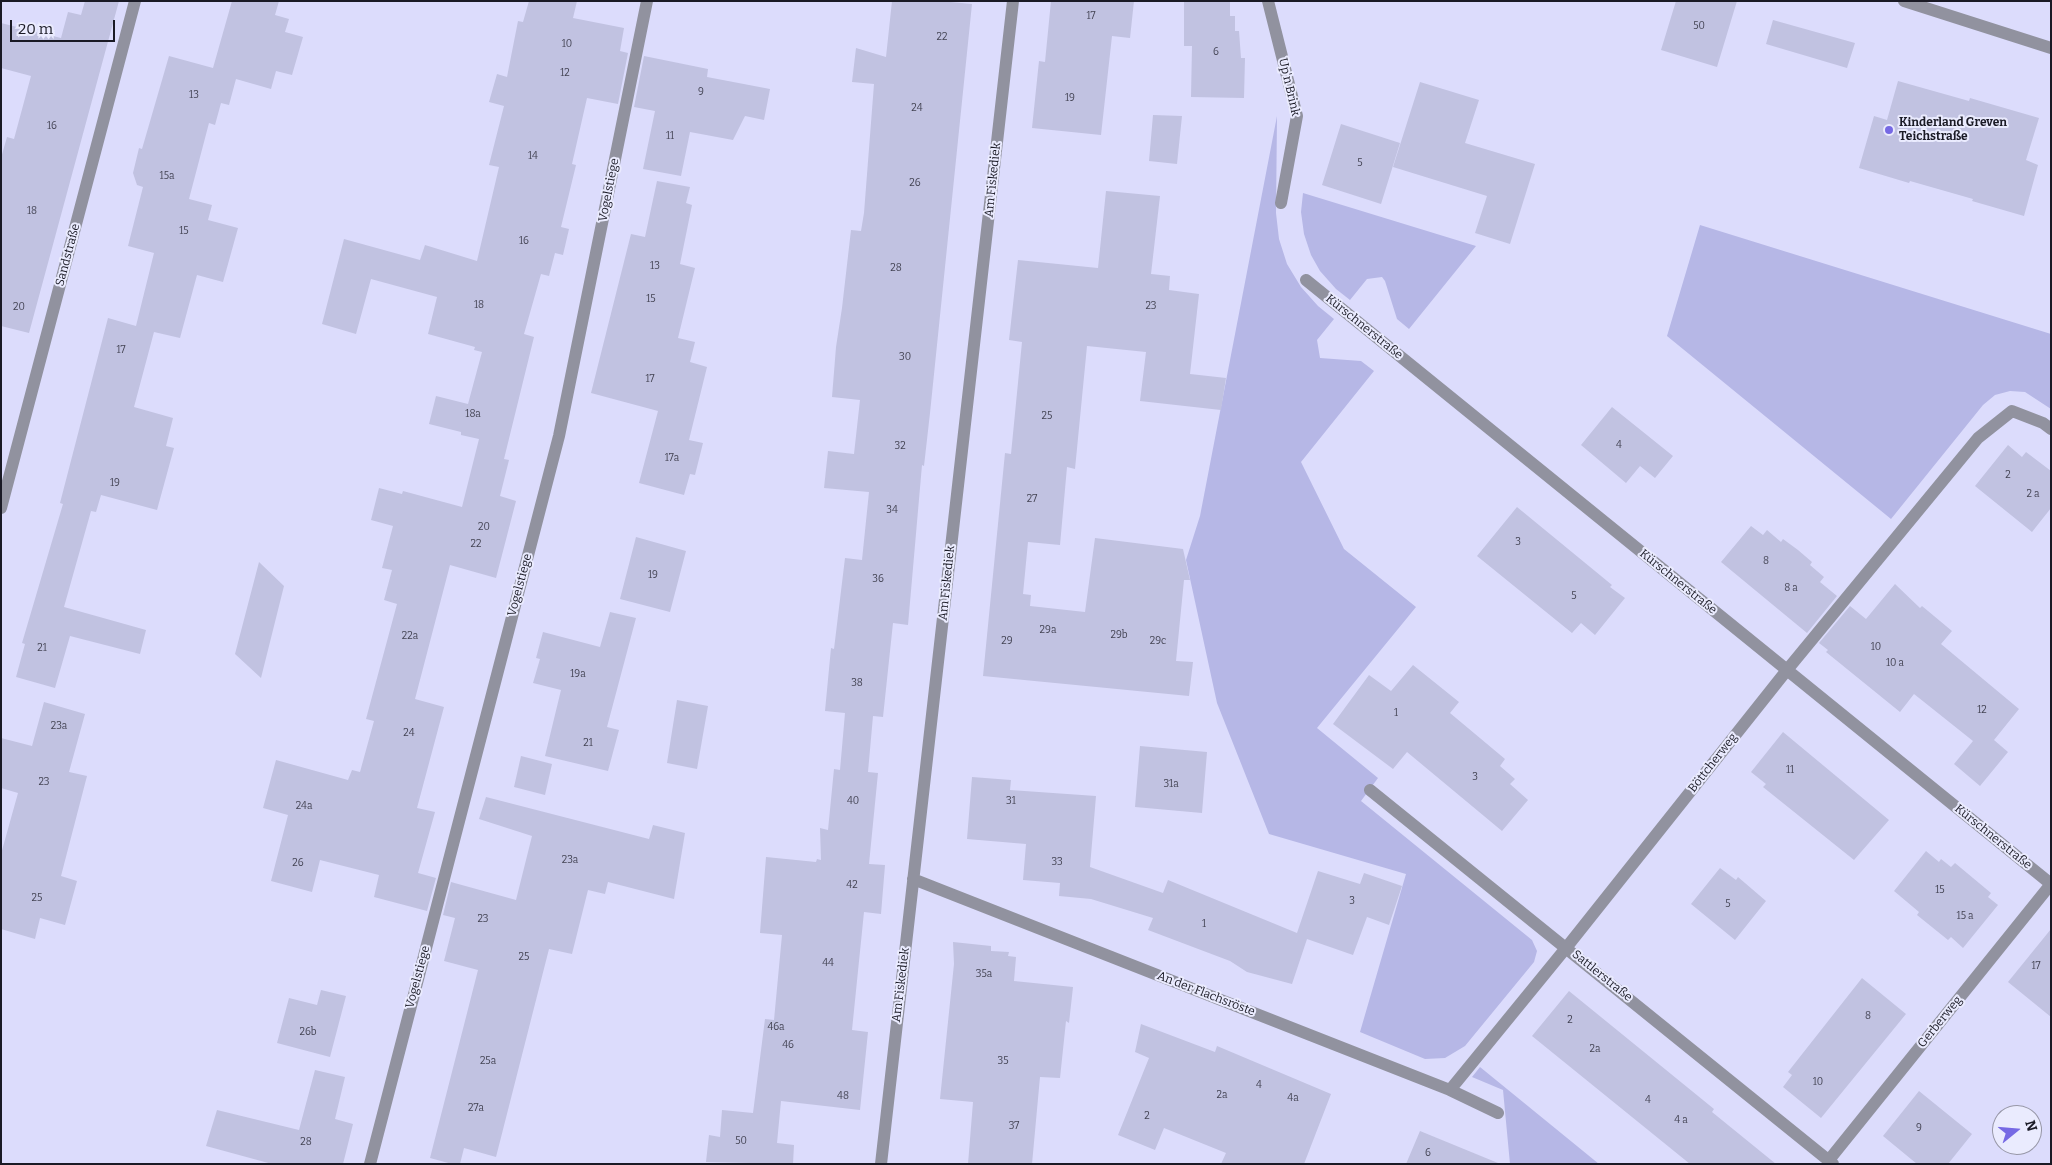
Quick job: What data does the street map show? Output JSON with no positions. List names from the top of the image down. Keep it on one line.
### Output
{"streets":{"street":["Up'n Brink","Am Fiskediek","Vogelstiege","Sandstraße","Kürschnerstraße","Böttcherweg","Sattlerstraße","An der Flachsröste","Gerberweg"]},"crossings":[["Am Fiskediek","An der Flachsröste"],["Kürschnerstraße","Böttcherweg"],["Kürschnerstraße","Gerberweg"],["Böttcherweg","Sattlerstraße"],["Böttcherweg","An der Flachsröste"],["Sattlerstraße","Gerberweg"]],"places":["Kinderland Greven Teichstraße"],"house_numbers":["17","50","22","10","6","12","9","13","19","24","16","11","14","5","15a","26","18","15","16","13","28","15","18","23","20","17","30","17","18a","25","4","32","17a","2","19","2 a","27","34","20","3","22","8","19","36","8 a","5","29a","29b","22a","29","29c","10","21","10 a","19a","38","12","1","23a","24","21","11","3","23","31a","40","31","24a","23a","33","26","42","15","25","3","5","15 a","23","1","25","44","17","35a","8","2","46a","26b","46","2a","25a","35","10","4","2a","48","4a","4","27a","2","4 a","37","9","50","28","6"],"scale_bar":"20 m","north":"right"}
